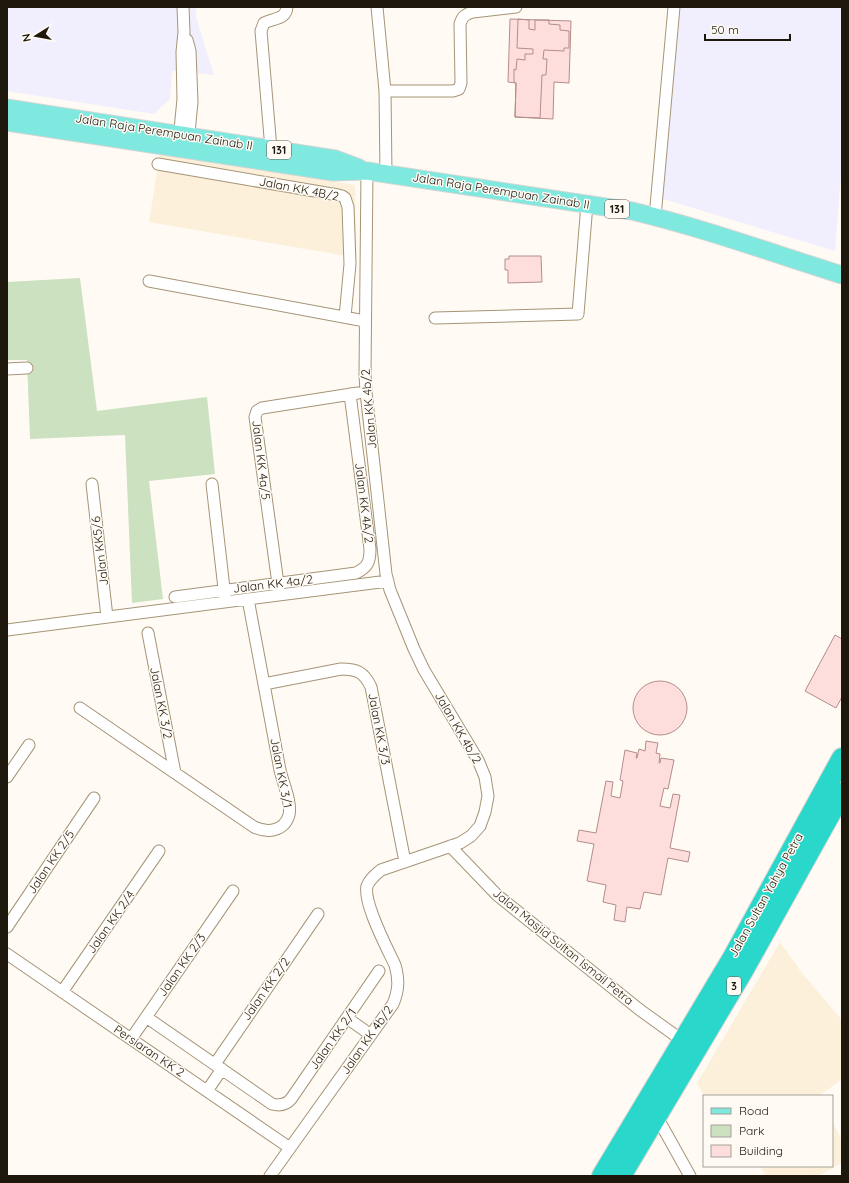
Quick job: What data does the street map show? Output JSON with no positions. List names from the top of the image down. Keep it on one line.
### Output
{"streets":{"highway":["Jalan Sultan Yahya Petra","3"],"main road":["Jalan Raja Perempuan Zainab II","131"],"street":["Jalan KK 4B/2","Jalan KK 4b/2","Jalan KK 4a/5","Jalan KK 4A/2","Jalan KK5/6","Jalan KK 4a/2","Jalan KK 3/2","Jalan KK 3/3","Jalan KK 3/1","Jalan KK 2/5","Jalan KK 2/4","Jalan Masjid Sultan Ismail Petra","Jalan KK 2/3","Jalan KK 2/2","Jalan KK 2/1","Persiaran KK 2"]},"crossings":[["Jalan Raja Perempuan Zainab II","Jalan KK 4b/2"],["Jalan KK 4b/2","Jalan KK 4a/5"],["Jalan KK 4b/2","Jalan KK 3/3"],["Jalan KK 4b/2","Jalan Masjid Sultan Ismail Petra"],["Jalan KK 4b/2","Persiaran KK 2"],["Jalan KK 4a/5","Jalan KK 4A/2"],["Jalan KK 4a/5","Jalan KK 4a/2"],["Jalan KK 4A/2","Jalan KK 4a/2"],["Jalan KK 3/2","Jalan KK 3/1"],["Jalan KK 3/3","Jalan KK 3/1"],["Jalan Sultan Yahya Petra","Jalan Masjid Sultan Ismail Petra"],["Jalan KK 2/4","Persiaran KK 2"],["Jalan KK 2/3","Persiaran KK 2"],["Jalan KK 2/2","Jalan KK 2/1"],["Jalan KK 2/2","Persiaran KK 2"]],"legend":["Road","Park","Building"],"scale_bar":"50 m","north":"left"}
